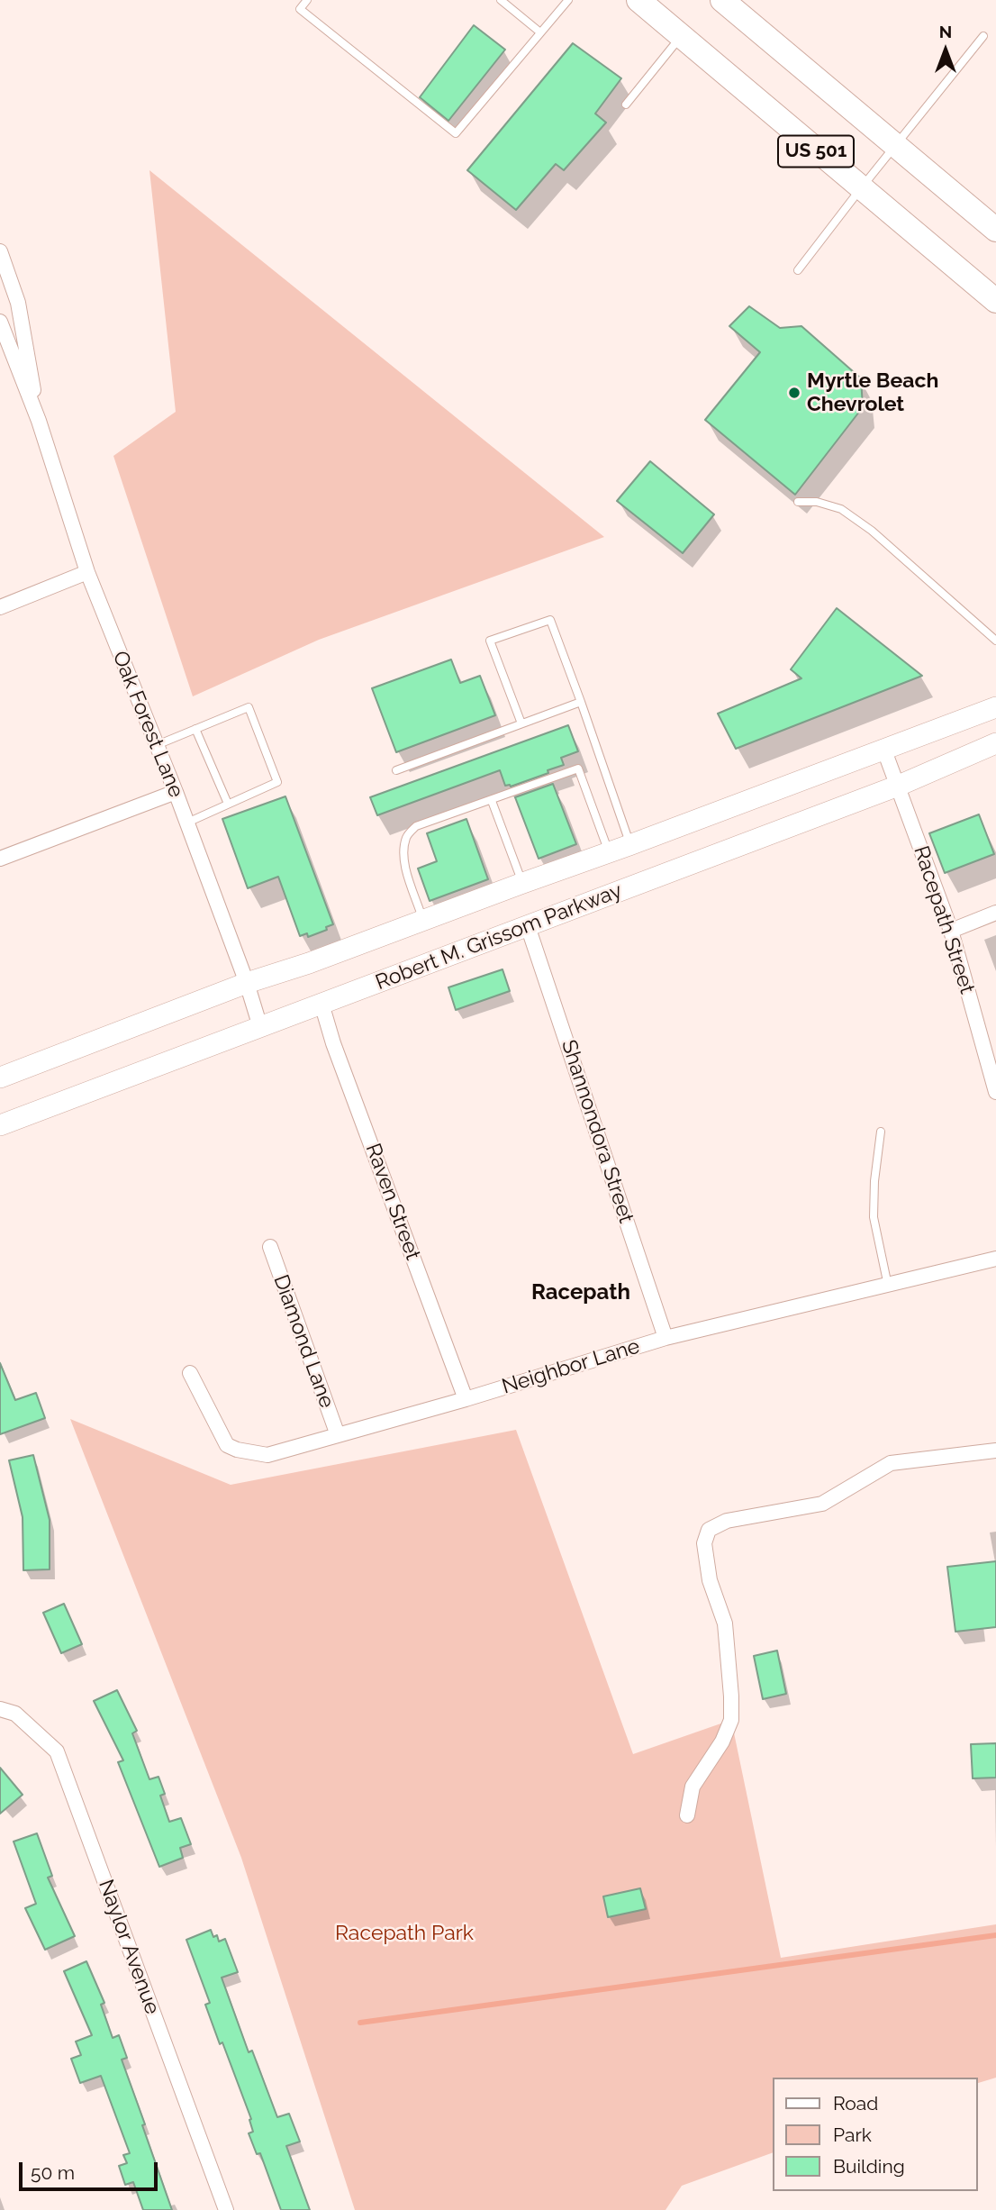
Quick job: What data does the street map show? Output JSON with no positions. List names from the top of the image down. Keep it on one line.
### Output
{"streets":{"main road":["US 501","Robert M. Grissom Parkway"],"street":["Oak Forest Lane","Racepath Street","Shannondora Street","Raven Street","Diamond Lane","Neighbor Lane","Naylor Avenue"]},"crossings":[["Oak Forest Lane","Robert M. Grissom Parkway"],["Racepath Street","Robert M. Grissom Parkway"],["Robert M. Grissom Parkway","Shannondora Street"],["Robert M. Grissom Parkway","Raven Street"],["Shannondora Street","Neighbor Lane"],["Raven Street","Neighbor Lane"],["Diamond Lane","Neighbor Lane"]],"districts":["Racepath"],"parks":["Racepath Park"],"places":["Myrtle Beach Chevrolet"],"legend":["Road","Park","Building"],"scale_bar":"50 m","north":"top"}
